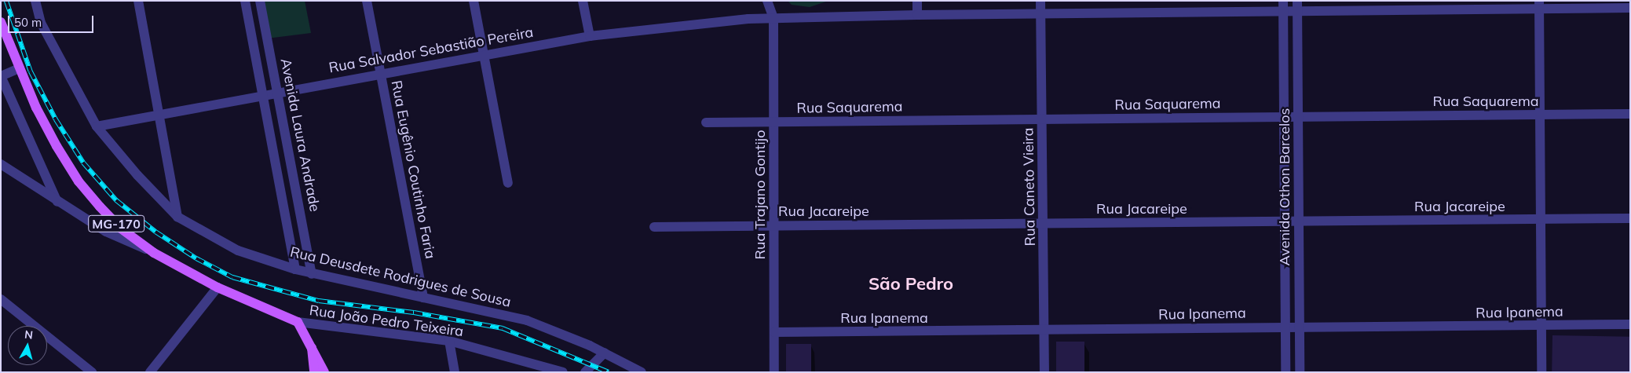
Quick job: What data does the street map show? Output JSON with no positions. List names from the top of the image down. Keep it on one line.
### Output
{"streets":{"main road":["MG-170"],"street":["Rua Salvador Sebastião Pereira","Rua Saquarema","Avenida Laura Andrade","Rua Eugênio Coutinho Faria","Rua Caneto Vieira","Avenida Othon Barcelos","Rua Trajano Gontijo","Rua Jacareipe","Rua Deusdete Rodrigues de Sousa","Rua Ipanema","Rua João Pedro Teixeira"]},"crossings":[["Rua Salvador Sebastião Pereira","Avenida Laura Andrade"],["Rua Salvador Sebastião Pereira","Rua Eugênio Coutinho Faria"],["Rua Salvador Sebastião Pereira","Rua Caneto Vieira"],["Rua Salvador Sebastião Pereira","Avenida Othon Barcelos"],["Rua Salvador Sebastião Pereira","Rua Trajano Gontijo"],["Rua Salvador Sebastião Pereira","Rua Deusdete Rodrigues de Sousa"],["Rua Saquarema","Rua Caneto Vieira"],["Rua Saquarema","Avenida Othon Barcelos"],["Rua Saquarema","Rua Trajano Gontijo"],["Avenida Laura Andrade","Rua Deusdete Rodrigues de Sousa"],["Rua Eugênio Coutinho Faria","Rua Deusdete Rodrigues de Sousa"],["Rua Caneto Vieira","Rua Jacareipe"],["Rua Caneto Vieira","Rua Ipanema"],["Avenida Othon Barcelos","Rua Jacareipe"],["Avenida Othon Barcelos","Rua Ipanema"],["Rua Trajano Gontijo","Rua Jacareipe"],["Rua Trajano Gontijo","Rua Ipanema"],["MG-170","Rua João Pedro Teixeira"]],"districts":["São Pedro"],"scale_bar":"50 m","north":"top"}
